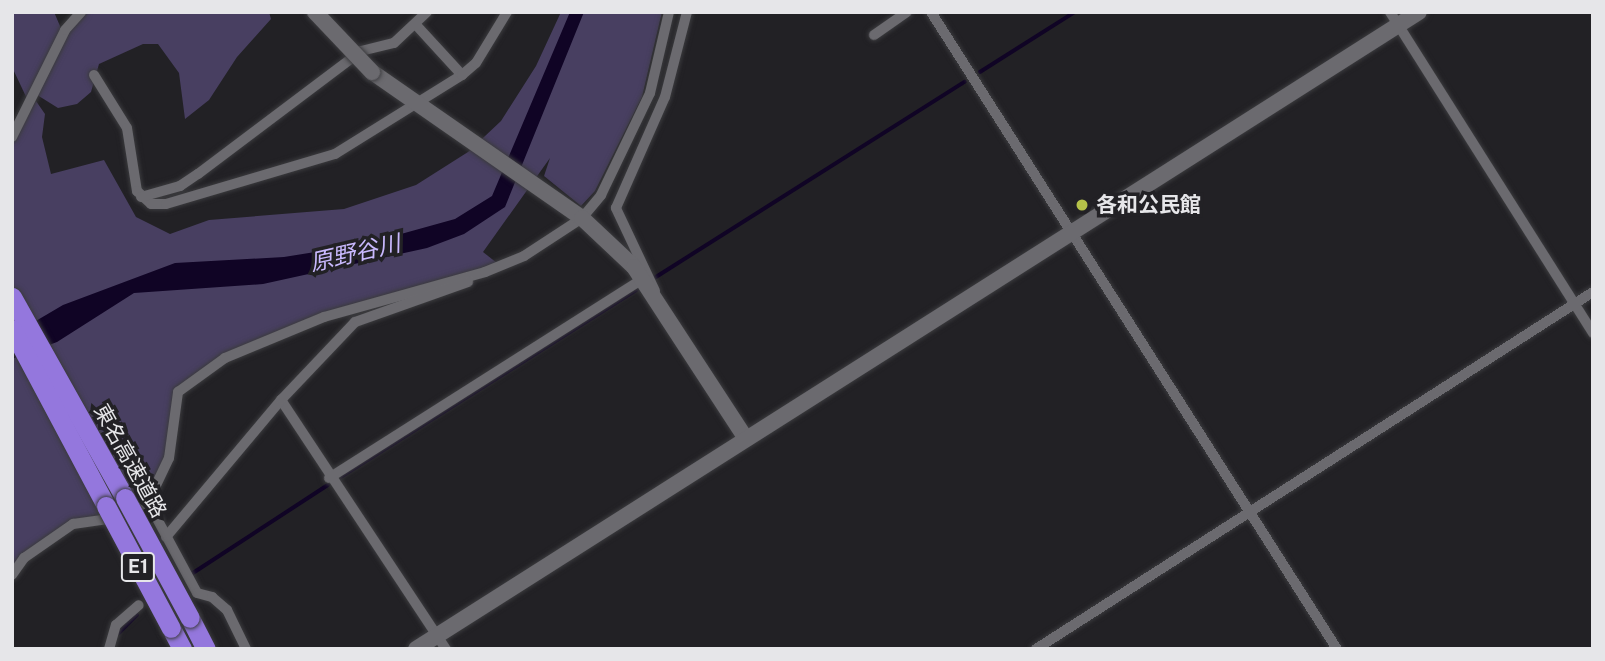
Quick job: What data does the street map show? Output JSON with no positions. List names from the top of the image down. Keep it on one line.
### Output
{"streets":{"highway":["東名高速道路","E1"]},"water":["原野谷川"],"places":["各和公民館"]}
